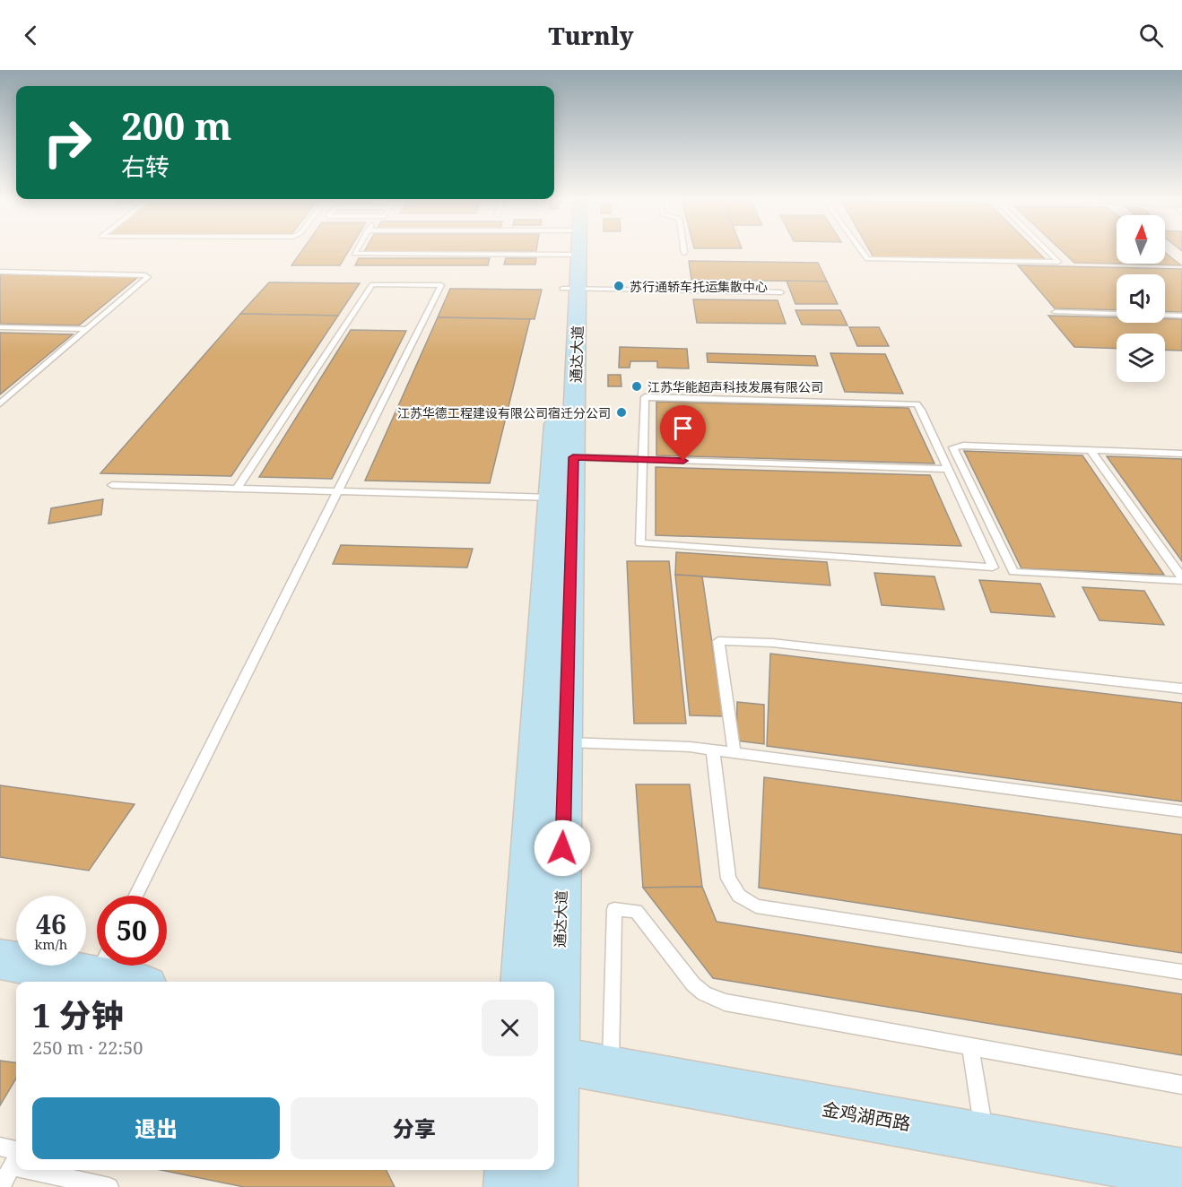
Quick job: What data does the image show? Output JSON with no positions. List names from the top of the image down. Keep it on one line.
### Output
{"streets":{"main road":["通达大道","金鸡湖西路"]},"places":["苏行通轿车托运集散中心","江苏华能超声科技发展有限公司","江苏华德工程建设有限公司宿迁分公司"],"north":"top","page":{"header":"Turnly","turn":["200 m","右转"],"speed":"46 km/h","limit":"50","heading":["1 分钟","250 m · 22:50"],"buttons":["退出","分享"]}}
